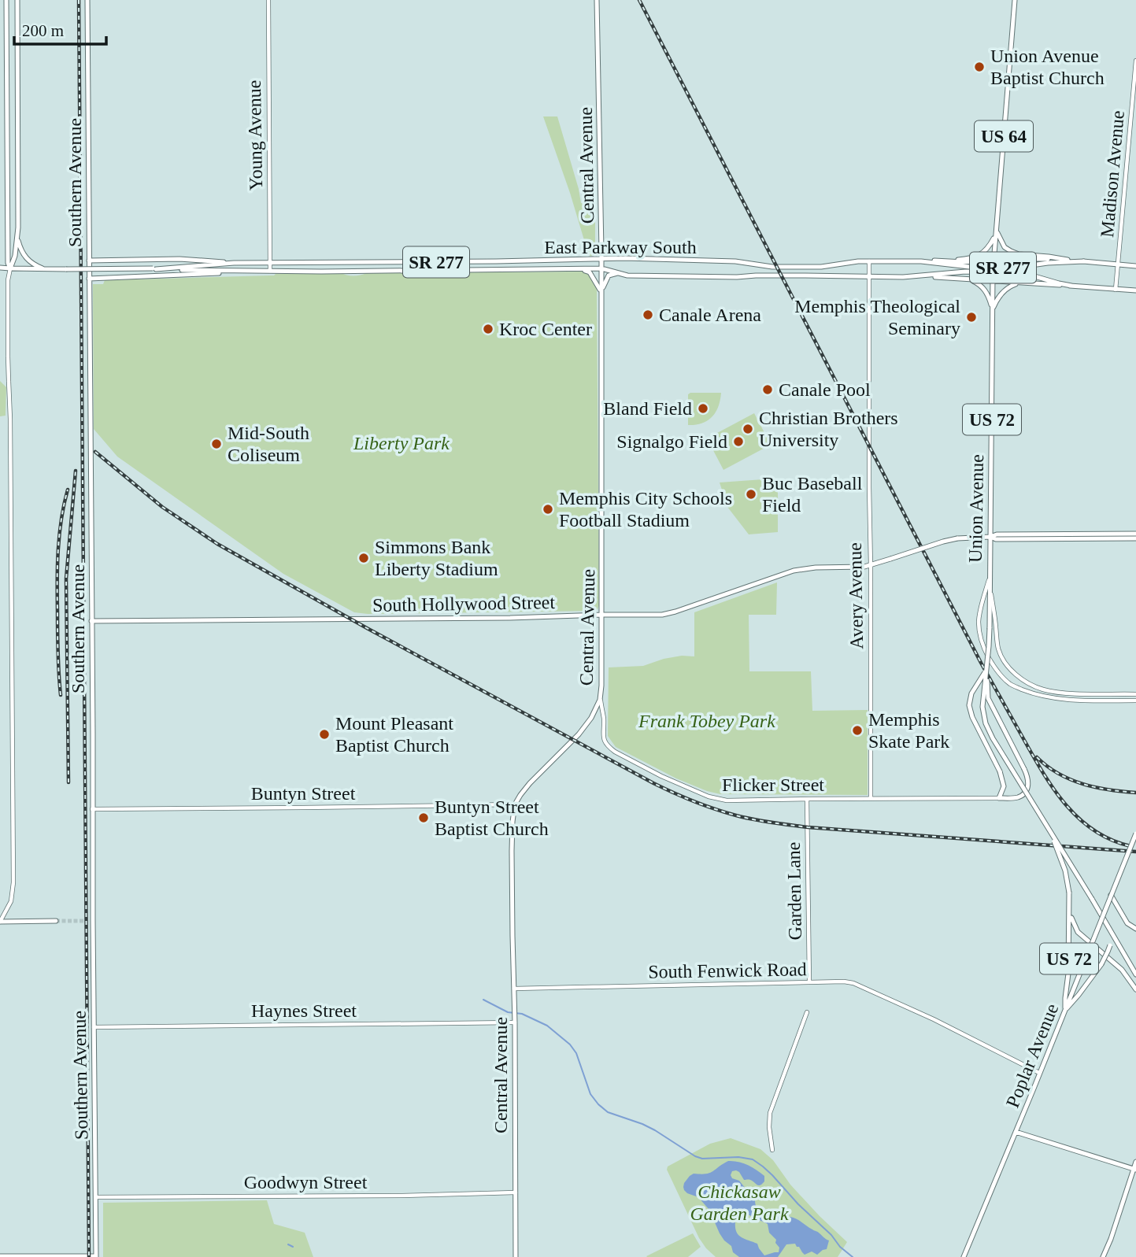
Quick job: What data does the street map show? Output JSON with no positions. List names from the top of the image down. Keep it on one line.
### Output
{"streets":{"main road":["US 64","Central Avenue","Southern Avenue","East Parkway South","SR 277","US 72","Union Avenue","South Hollywood Street","Poplar Avenue"],"street":["Young Avenue","Madison Avenue","Avery Avenue","Flicker Street","Buntyn Street","Garden Lane","South Fenwick Road","Haynes Street","Goodwyn Street"]},"crossings":[["Young Avenue","East Parkway South"],["Central Avenue","East Parkway South"],["Central Avenue","South Hollywood Street"],["Central Avenue","Flicker Street"],["Central Avenue","Buntyn Street"],["Central Avenue","South Fenwick Road"],["Central Avenue","Haynes Street"],["Central Avenue","Goodwyn Street"],["Southern Avenue","South Hollywood Street"],["Southern Avenue","Buntyn Street"],["Southern Avenue","Haynes Street"],["Southern Avenue","Goodwyn Street"],["East Parkway South","SR 277"],["East Parkway South","Avery Avenue"],["US 72","Union Avenue"],["US 72","Poplar Avenue"],["Union Avenue","South Hollywood Street"],["Avery Avenue","South Hollywood Street"],["Avery Avenue","Flicker Street"],["Flicker Street","Garden Lane"],["Garden Lane","South Fenwick Road"],["South Fenwick Road","Poplar Avenue"]],"parks":["Liberty Park","Frank Tobey Park","Chickasaw Garden Park"],"places":["Union Avenue Baptist Church","Canale Arena","Memphis Theological Seminary","Kroc Center","Canale Pool","Bland Field","Christian Brothers University","Signalgo Field","Mid-South Coliseum","Buc Baseball Field","Memphis City Schools Football Stadium","Simmons Bank Liberty Stadium","Memphis Skate Park","Mount Pleasant Baptist Church","Buntyn Street Baptist Church"],"scale_bar":"200 m"}
